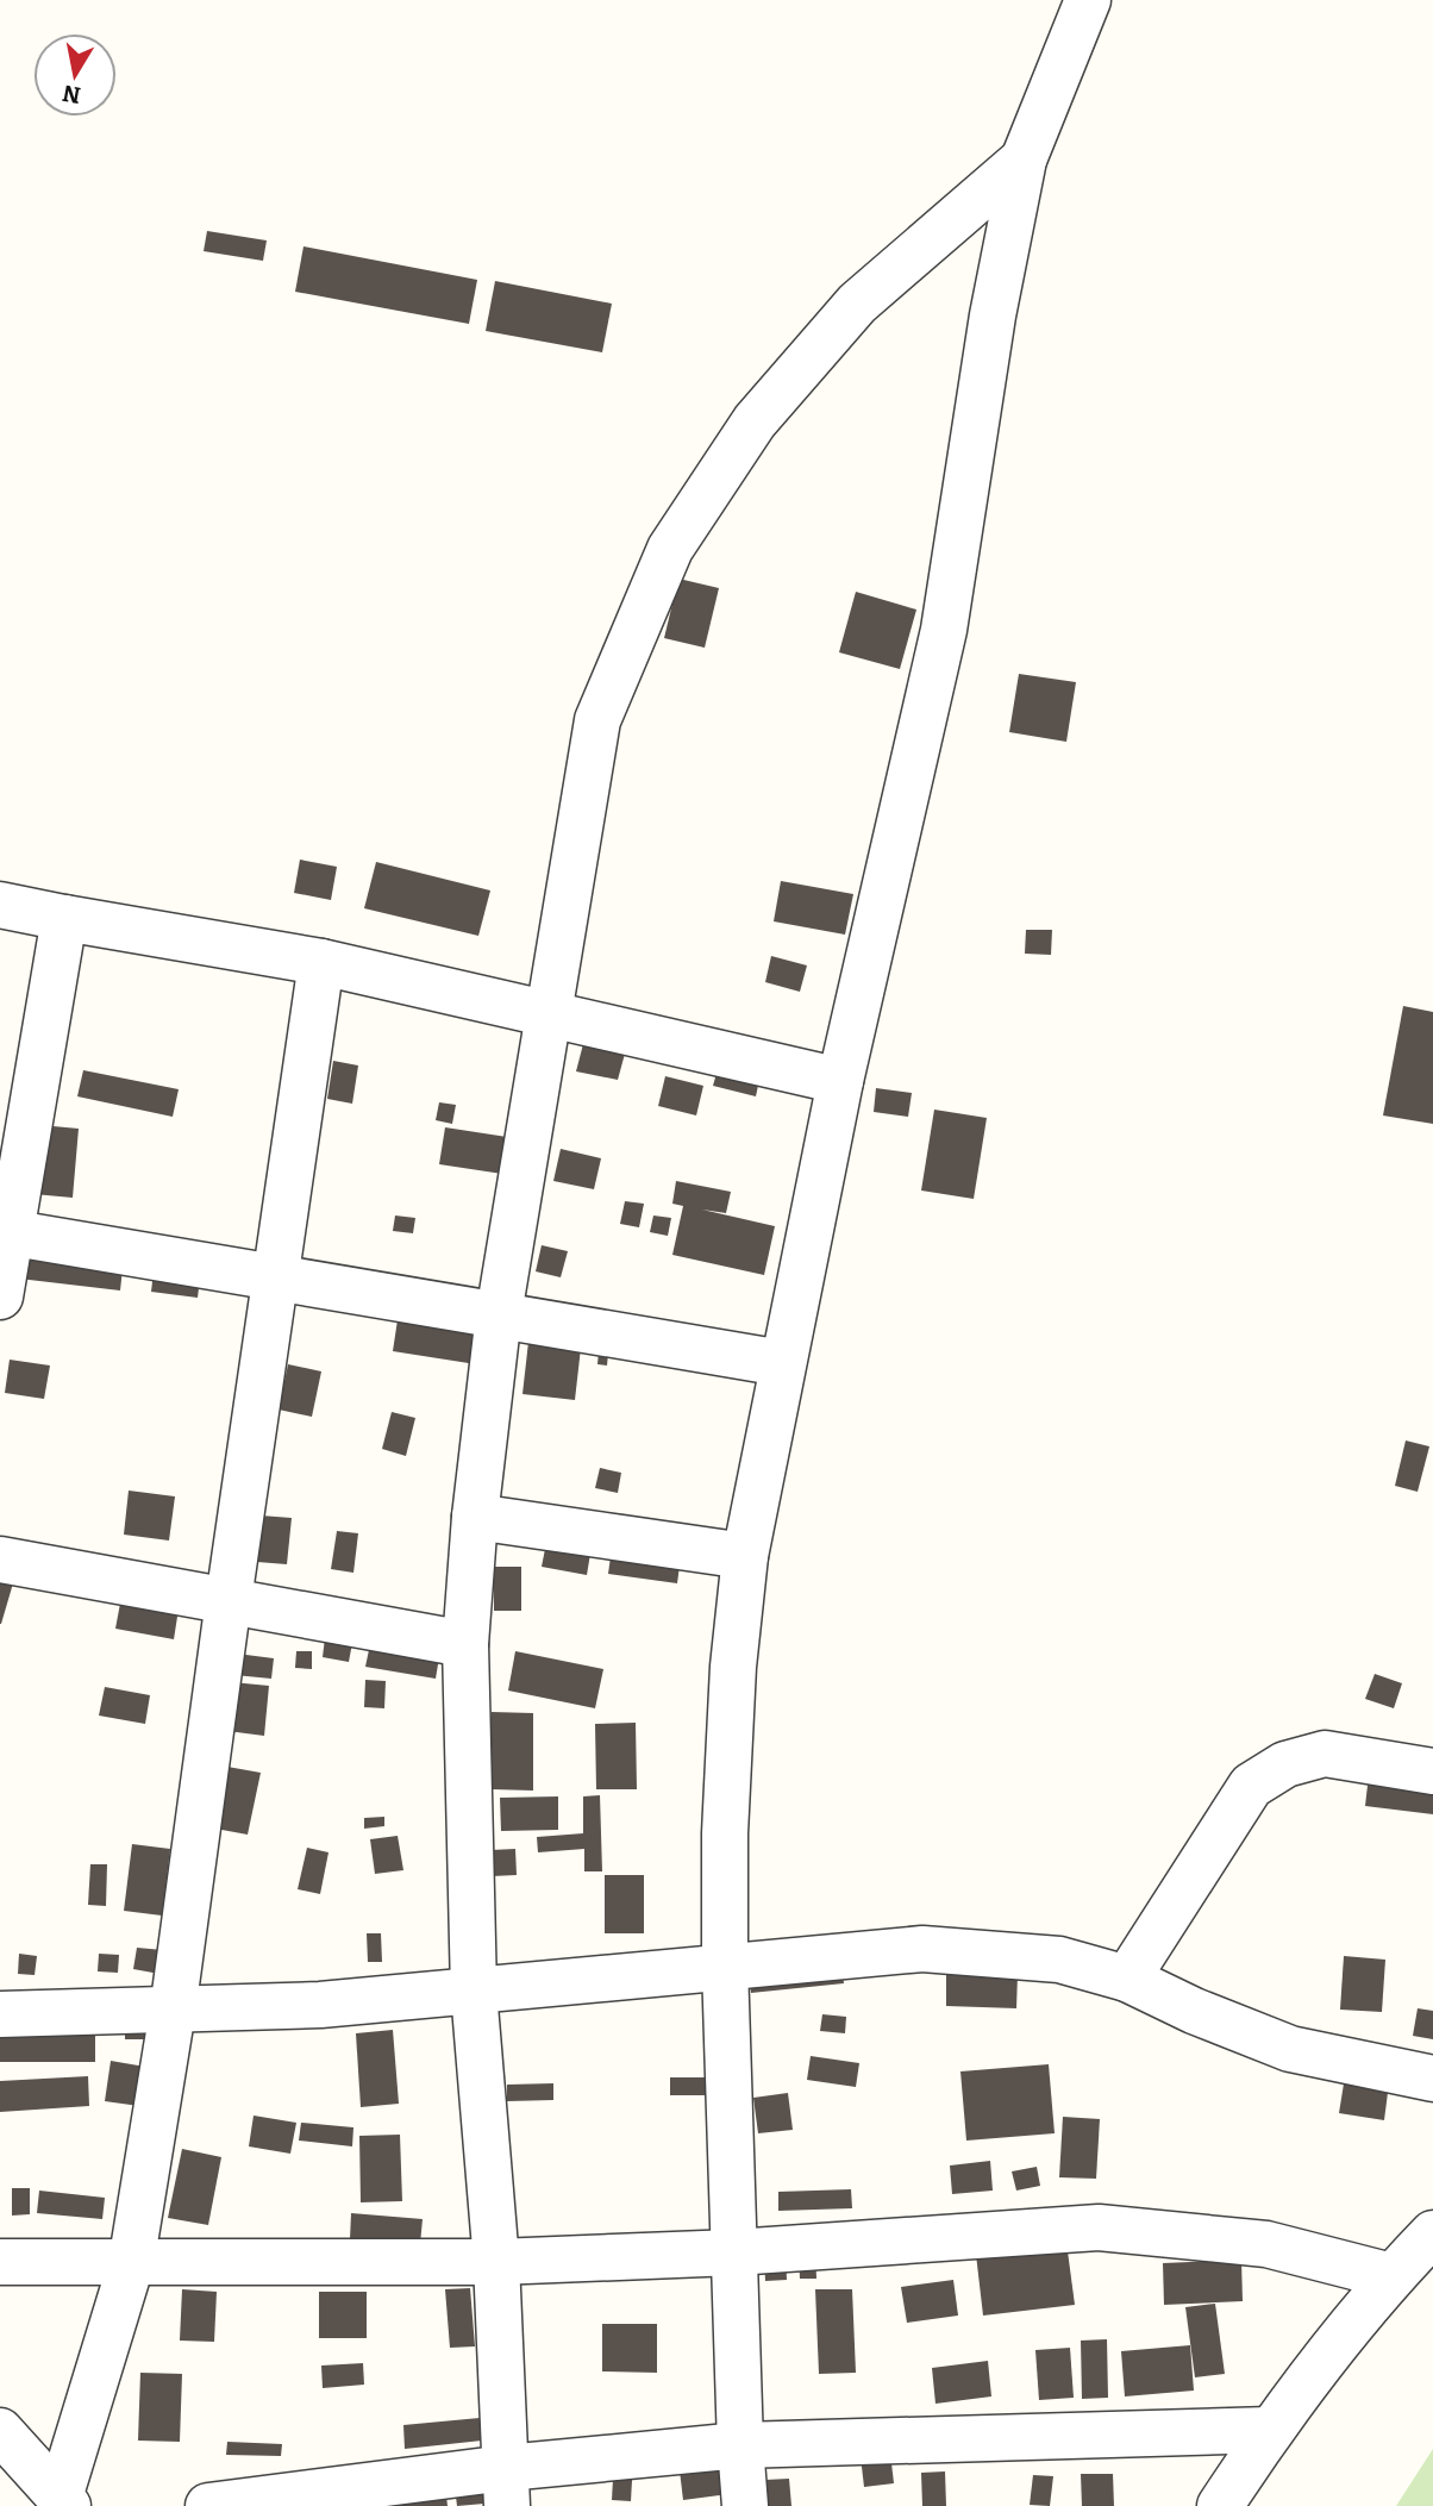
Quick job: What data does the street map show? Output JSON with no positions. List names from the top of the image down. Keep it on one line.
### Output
{"north":"bottom"}
